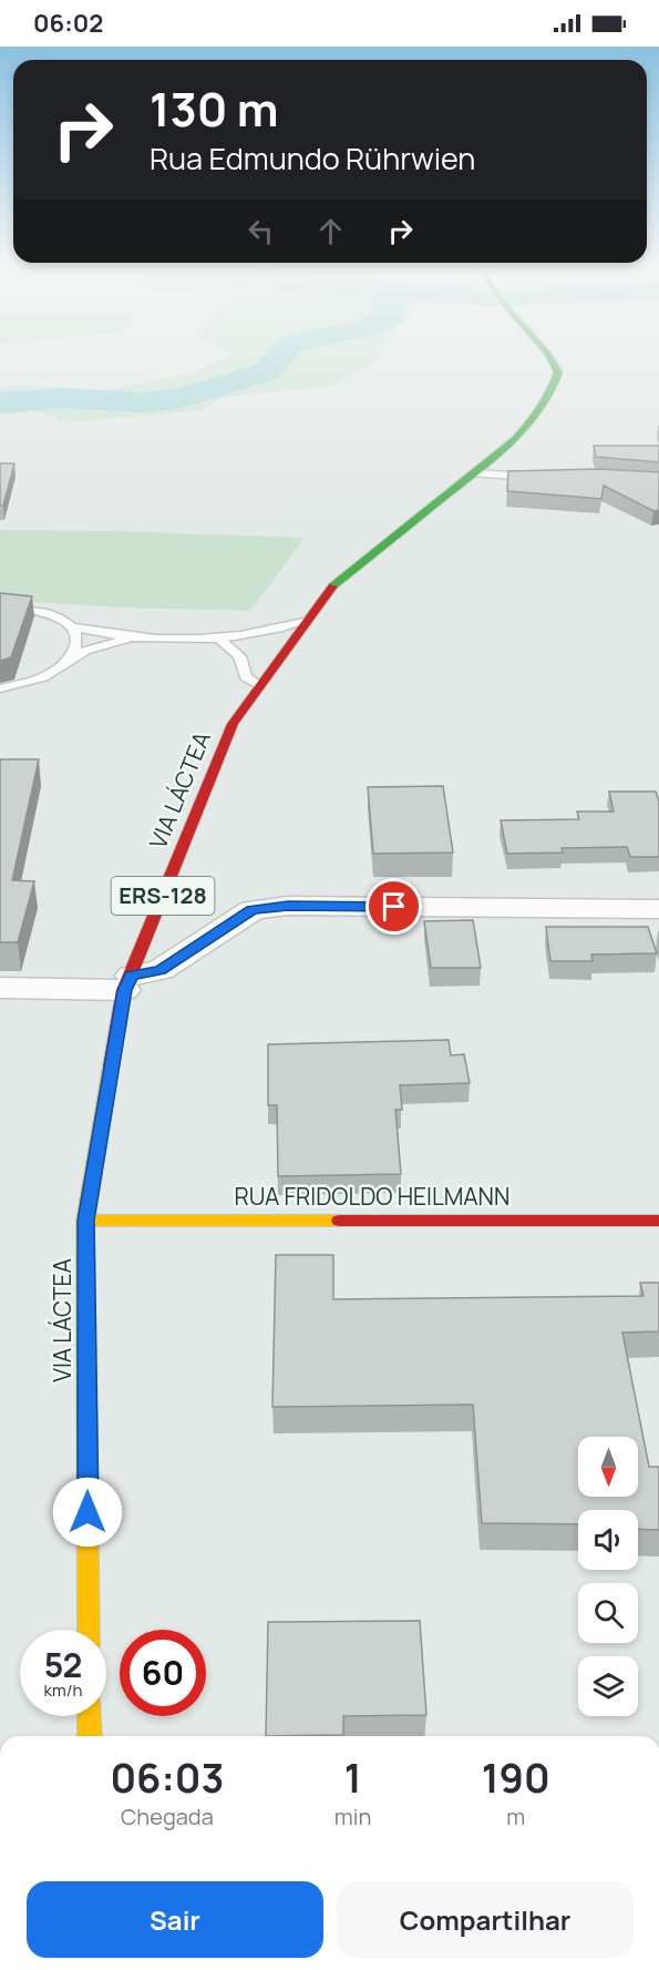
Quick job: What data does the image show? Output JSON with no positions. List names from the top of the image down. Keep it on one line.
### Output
{"streets":{"main road":["VIA LÁCTEA","ERS-128","RUA FRIDOLDO HEILMANN"]},"crossings":[["VIA LÁCTEA","RUA FRIDOLDO HEILMANN"]],"north":"bottom","page":{"status":"06:02","turn":["130 m","Rua Edmundo Rührwien"],"speed":"52 km/h","limit":"60","eta":["06:03","Chegada","1","min","190","m"],"buttons":["Sair","Compartilhar"]}}
